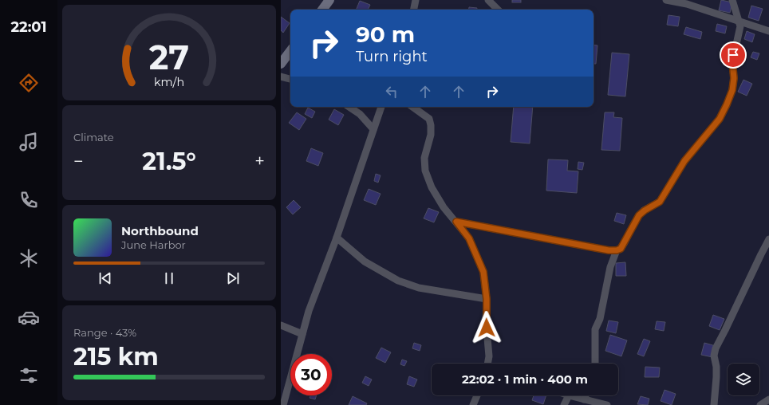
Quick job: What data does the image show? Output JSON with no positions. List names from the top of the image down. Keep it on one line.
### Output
{"page":{"tabs":"22:01","turn":["90 m","Turn right"],"tile":["Climate",["Range · 43%","215 km"]],"heat":["−","21.5°","+"],"song":["Northbound","June Harbor"],"limit":"30","trip":"22:02 · 1 min · 400 m","gauge":["27","km/h"]}}
